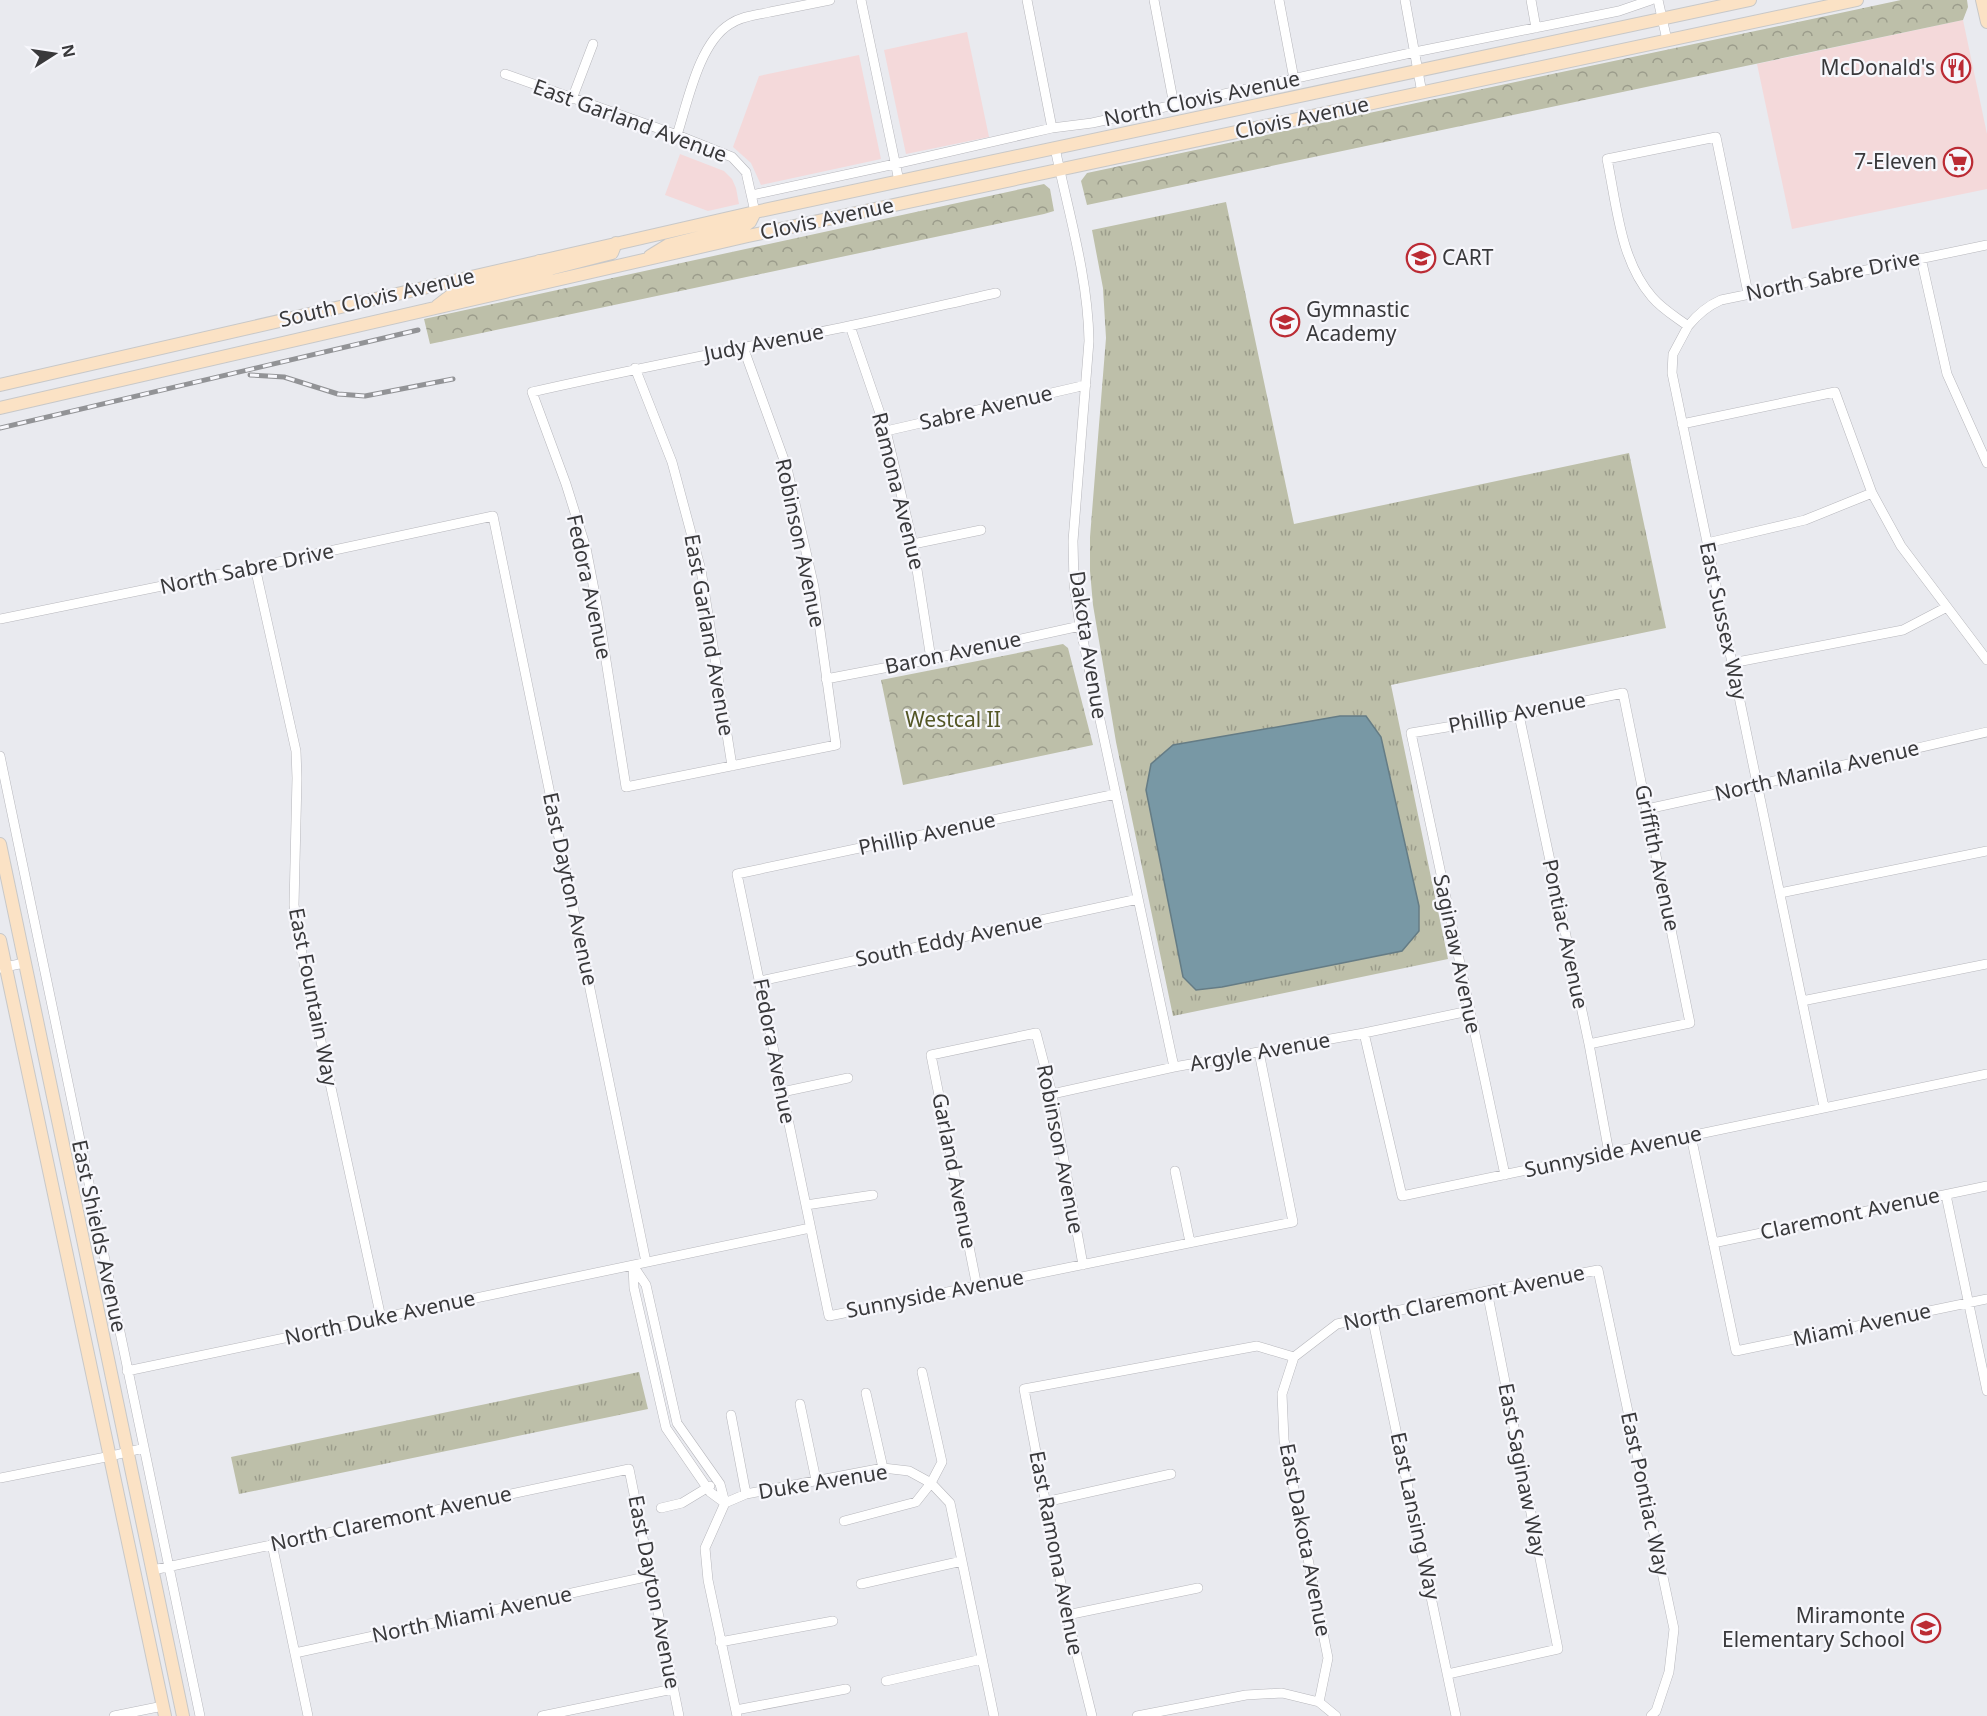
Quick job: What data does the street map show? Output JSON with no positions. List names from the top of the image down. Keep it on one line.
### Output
{"streets":{"main road":["Clovis Avenue","South Clovis Avenue","East Shields Avenue"],"street":["North Clovis Avenue","East Garland Avenue","North Sabre Drive","Judy Avenue","Sabre Avenue","Ramona Avenue","Robinson Avenue","Fedora Avenue","East Sussex Way","Dakota Avenue","Baron Avenue","Phillip Avenue","North Manila Avenue","Griffith Avenue","East Dayton Avenue","Pontiac Avenue","South Eddy Avenue","Saginaw Avenue","East Fountain Way","Argyle Avenue","Sunnyside Avenue","Garland Avenue","Claremont Avenue","North Claremont Avenue","North Duke Avenue","Miami Avenue","East Saginaw Way","Duke Avenue","East Pontiac Way","East Lansing Way","East Dakota Avenue","East Ramona Avenue","North Miami Avenue"]},"crossings":[["North Clovis Avenue","East Garland Avenue"],["Clovis Avenue","East Garland Avenue"],["Clovis Avenue","South Clovis Avenue"],["Clovis Avenue","Dakota Avenue"],["East Garland Avenue","South Clovis Avenue"],["East Garland Avenue","Judy Avenue"],["East Garland Avenue","Robinson Avenue"],["East Garland Avenue","Fedora Avenue"],["North Sabre Drive","East Sussex Way"],["North Sabre Drive","East Dayton Avenue"],["North Sabre Drive","East Fountain Way"],["Judy Avenue","Ramona Avenue"],["Judy Avenue","Robinson Avenue"],["Judy Avenue","Fedora Avenue"],["Sabre Avenue","Ramona Avenue"],["Sabre Avenue","Dakota Avenue"],["Ramona Avenue","Baron Avenue"],["Robinson Avenue","Fedora Avenue"],["Robinson Avenue","Baron Avenue"],["Robinson Avenue","Argyle Avenue"],["Robinson Avenue","Sunnyside Avenue"],["Robinson Avenue","Garland Avenue"],["Fedora Avenue","Phillip Avenue"],["Fedora Avenue","South Eddy Avenue"],["Fedora Avenue","Sunnyside Avenue"],["East Sussex Way","North Manila Avenue"],["East Sussex Way","Sunnyside Avenue"],["Dakota Avenue","Baron Avenue"],["Dakota Avenue","Phillip Avenue"],["Dakota Avenue","South Eddy Avenue"],["Dakota Avenue","Argyle Avenue"],["Phillip Avenue","Griffith Avenue"],["Phillip Avenue","Pontiac Avenue"],["Phillip Avenue","Saginaw Avenue"],["North Manila Avenue","Griffith Avenue"],["Griffith Avenue","Pontiac Avenue"],["East Dayton Avenue","North Claremont Avenue"],["East Dayton Avenue","North Duke Avenue"],["East Dayton Avenue","North Miami Avenue"],["Pontiac Avenue","Sunnyside Avenue"],["Saginaw Avenue","Argyle Avenue"],["Saginaw Avenue","Sunnyside Avenue"],["East Fountain Way","North Duke Avenue"],["Argyle Avenue","Sunnyside Avenue"],["Sunnyside Avenue","Garland Avenue"],["Claremont Avenue","Miami Avenue"],["East Shields Avenue","North Claremont Avenue"],["East Shields Avenue","North Duke Avenue"],["North Claremont Avenue","East Saginaw Way"],["North Claremont Avenue","East Pontiac Way"],["North Claremont Avenue","East Lansing Way"],["North Claremont Avenue","East Dakota Avenue"],["North Claremont Avenue","East Ramona Avenue"],["East Saginaw Way","East Lansing Way"],["East Dakota Avenue","East Ramona Avenue"]],"parks":["Westcal II"],"places":{"restaurant":["McDonald's"],"supermarket":["7-Eleven"],"school or university":["CART","Gymnastic Academy","Miramonte Elementary School"]},"north":"right"}
